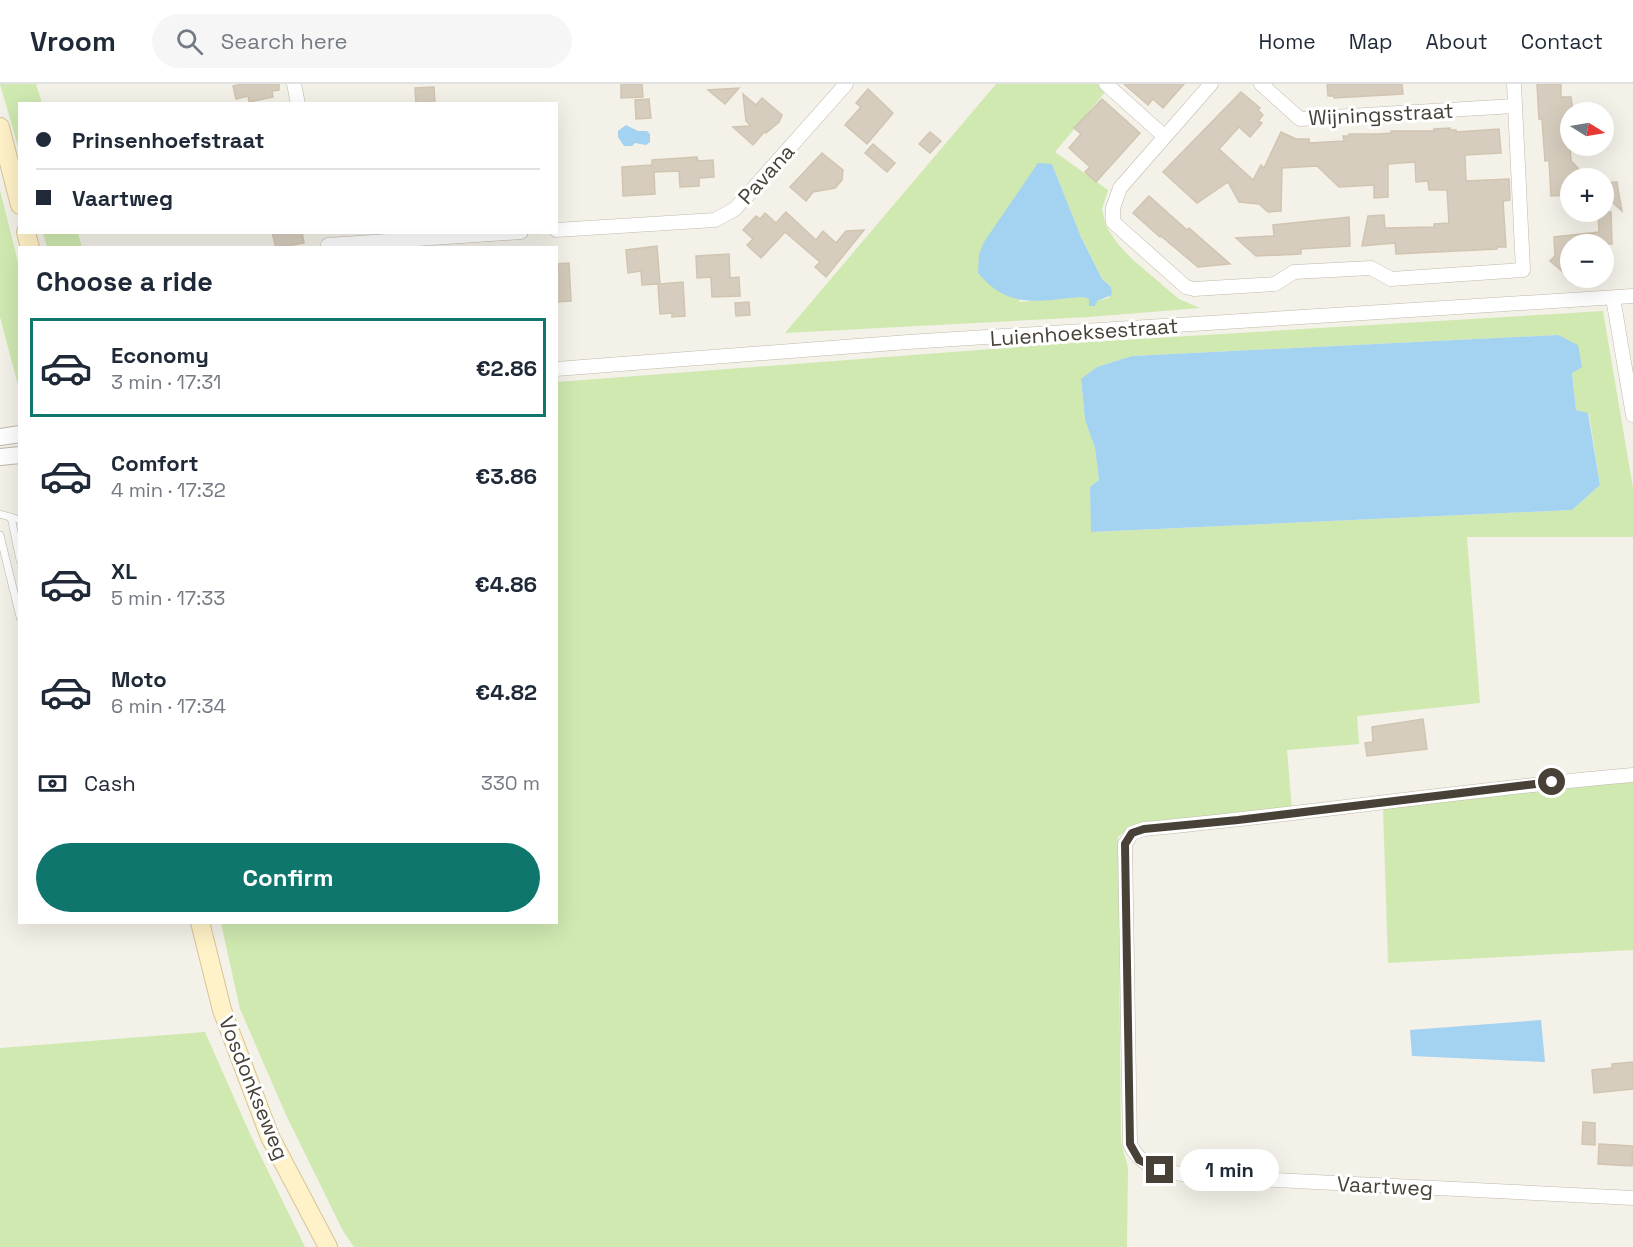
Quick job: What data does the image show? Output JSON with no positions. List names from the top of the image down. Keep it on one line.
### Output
{"streets":{"main road":["Vosdonkseweg"],"street":["Wijningsstraat","Pavana","Luienhoeksestraat","Vaartweg"]},"north":"right","page":{"header":"Vroom","search":"Search here","nav":["Home","Map","About","Contact"],"map_buttons":["+","−"],"banner":["Prinsenhoefstraat","Vaartweg"],"heading":"Choose a ride","list":[{"name":"Economy","note":"3 min · 17:31","value":"€2.86"},{"name":"Comfort","note":"4 min · 17:32","value":"€3.86"},{"name":"XL","note":"5 min · 17:33","value":"€4.86"},{"name":"Moto","note":"6 min · 17:34","value":"€4.82"}],"pay":["Cash","330 m"],"buttons":"Confirm","bubble":"1 min"}}
